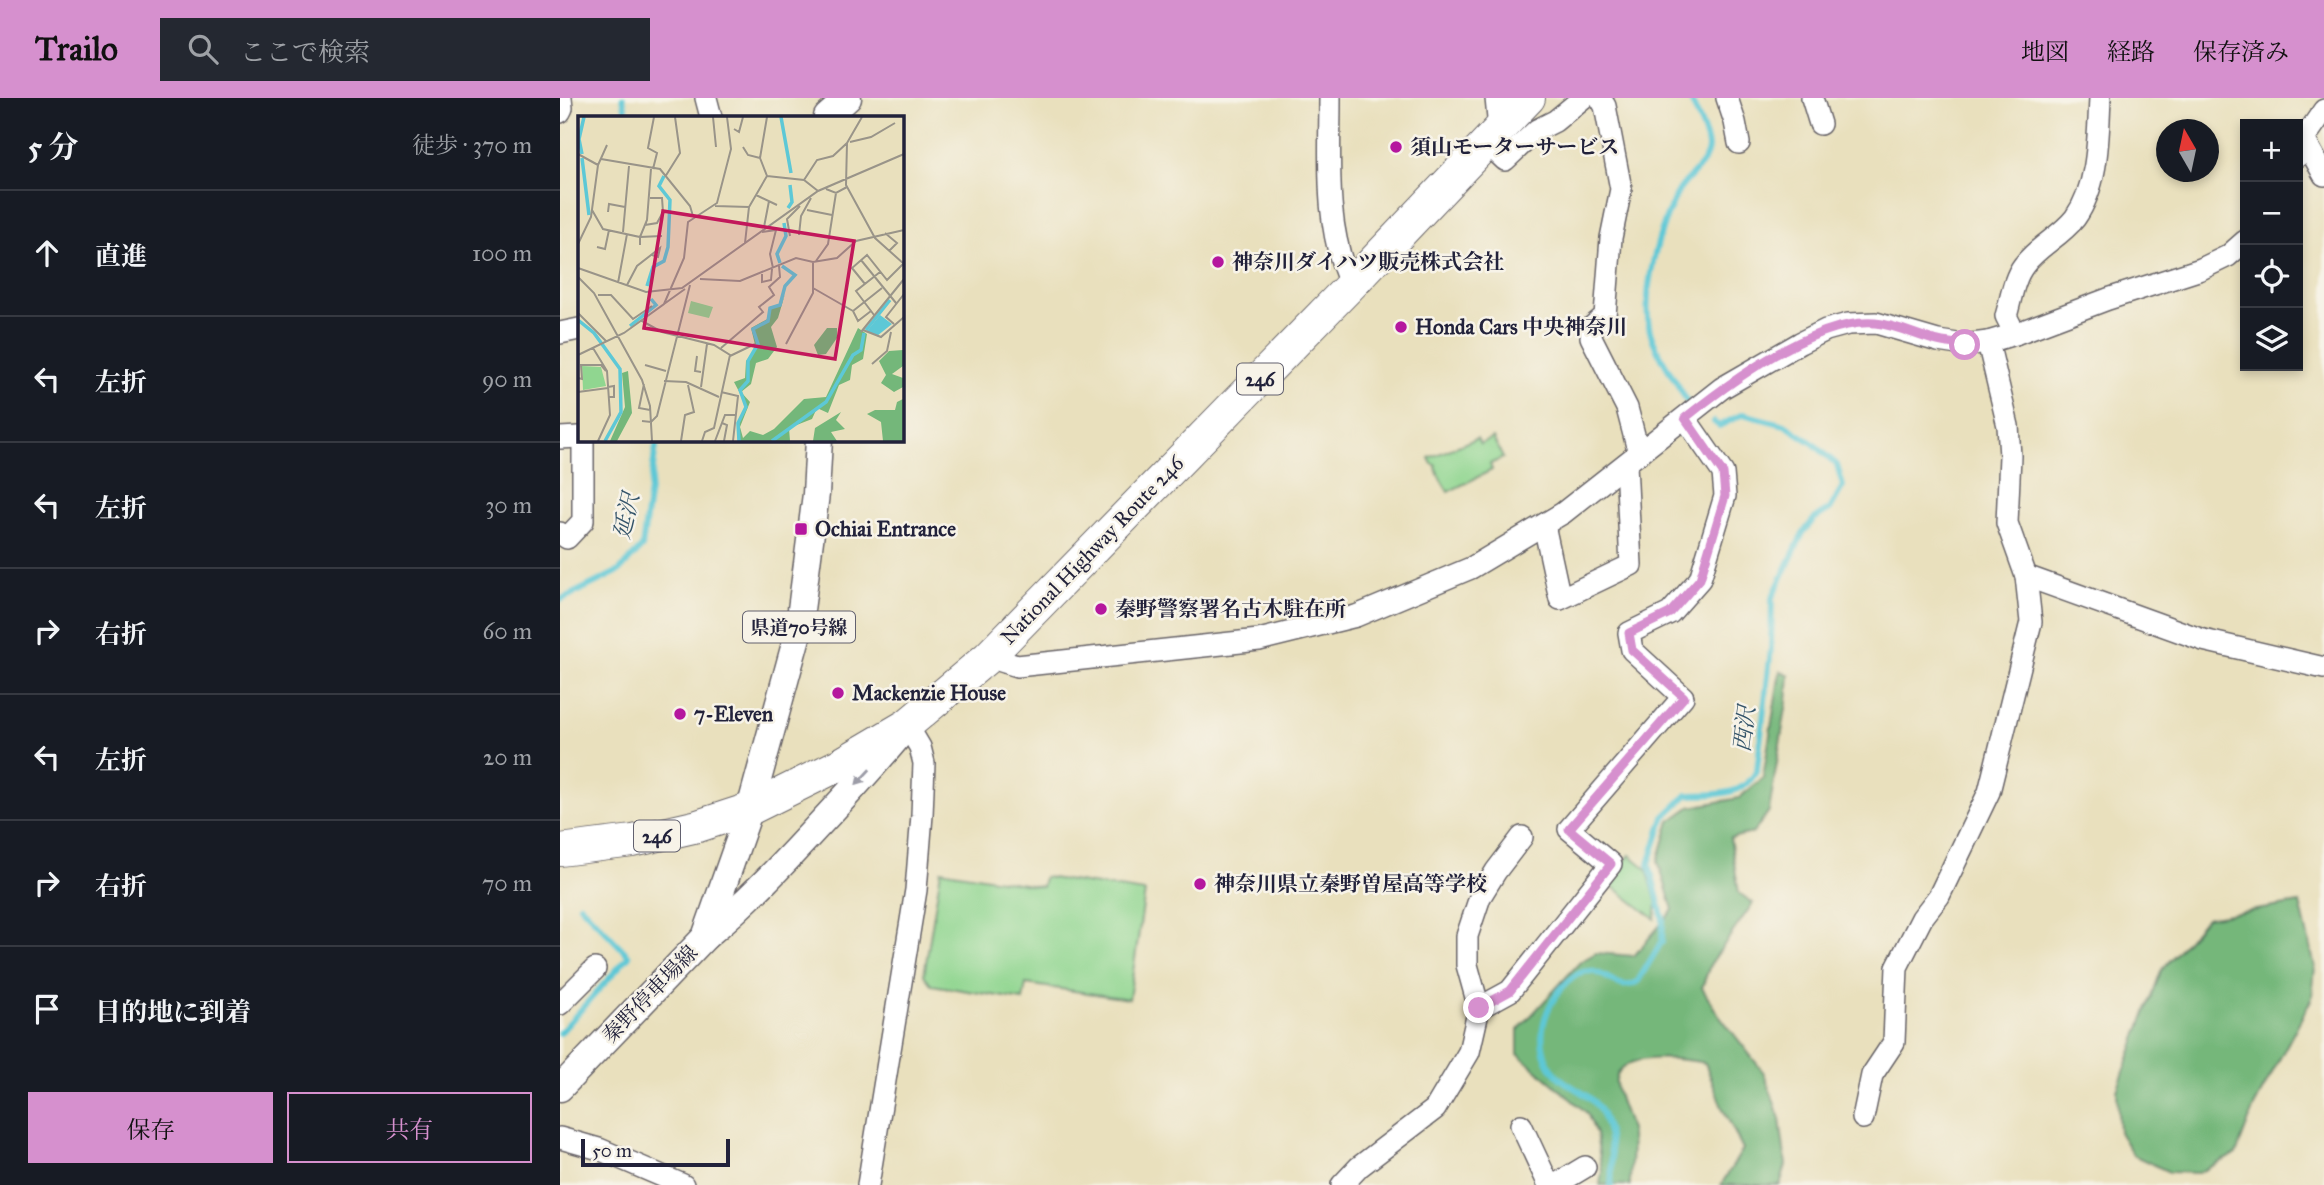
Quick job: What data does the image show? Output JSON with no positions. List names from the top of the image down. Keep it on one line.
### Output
{"streets":{"highway":["246","National Highway Route 246"],"main road":["県道70号線","秦野停車場線"]},"crossings":[["National Highway Route 246","県道70号線"],["National Highway Route 246","秦野停車場線"],["県道70号線","秦野停車場線"]],"water":["延沢","西沢"],"places":{"other":["須山モーターサービス","神奈川ダイハツ販売株式会社","Honda Cars 中央神奈川","秦野警察署名古木駐在所","Mackenzie House","7-Eleven","神奈川県立秦野曽屋高等学校"],"transit":["Ochiai Entrance"]},"scale_bar":"50 m","north":"top","page":{"header":"Trailo","search":"ここで検索","nav":["地図","経路","保存済み"],"heading":["5 分","徒歩 · 370 m"],"map_buttons":["+","−"],"list":[["直進","100 m"],["左折","90 m"],["左折","30 m"],["右折","60 m"],["左折","20 m"],["右折","70 m"],"目的地に到着"],"buttons":["保存","共有"],"scale":"50 m"}}
